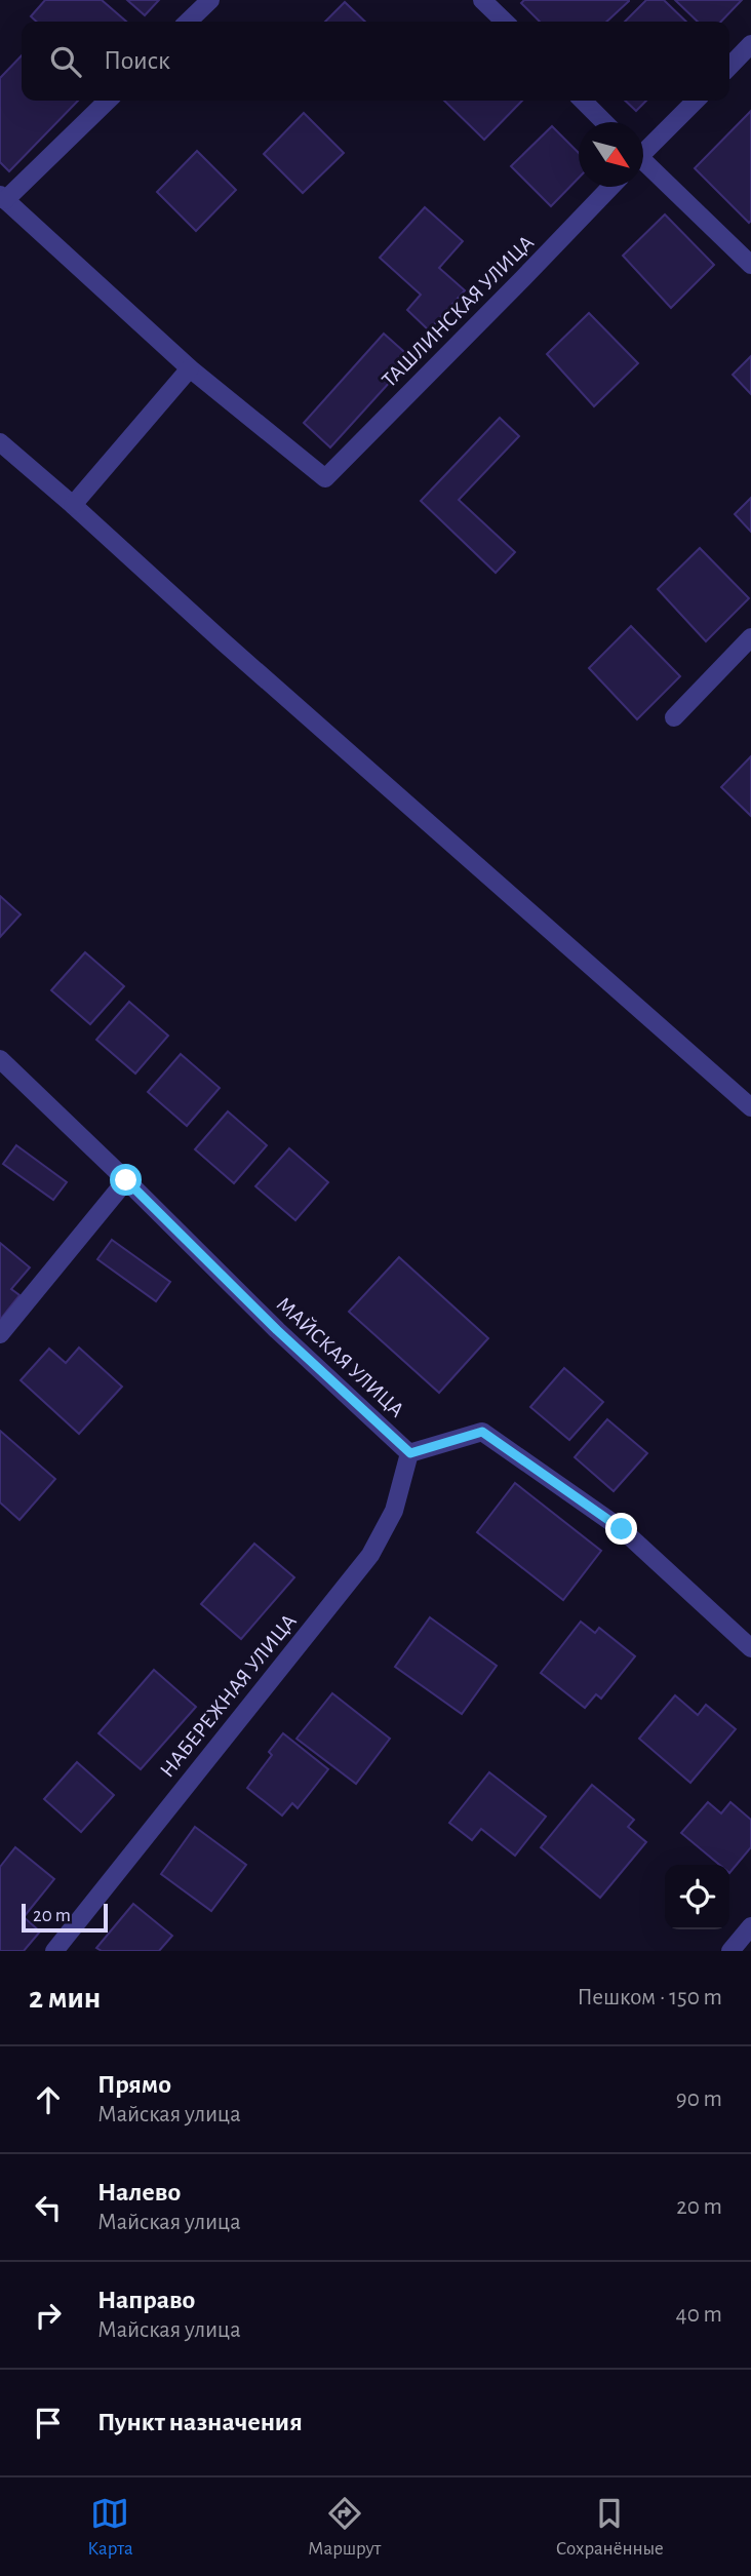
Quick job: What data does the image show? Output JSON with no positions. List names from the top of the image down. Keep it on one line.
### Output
{"streets":{"street":["ТАШЛИНСКАЯ УЛИЦА","МАЙСКАЯ УЛИЦА","НАБЕРЕЖНАЯ УЛИЦА"]},"crossings":[["МАЙСКАЯ УЛИЦА","НАБЕРЕЖНАЯ УЛИЦА"]],"scale_bar":"20 m","north":"bottom right","page":{"search":"Поиск","scale":"20 m","heading":["2 мин","Пешком · 150 m"],"list":[["Прямо","Майская улица","90 m"],["Налево","Майская улица","20 m"],["Направо","Майская улица","40 m"],"Пункт назначения"],"nav":["Карта","Маршрут","Сохранённые"]}}
